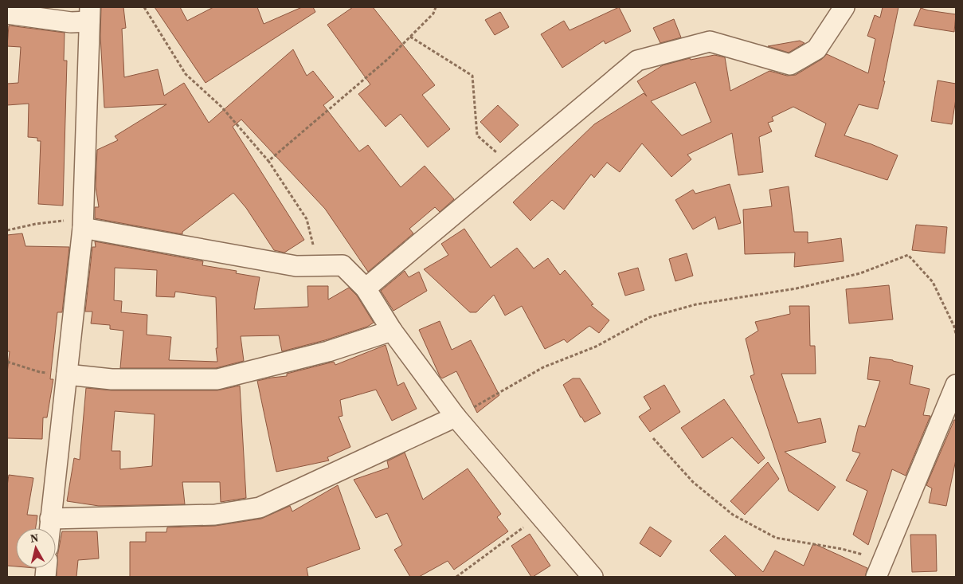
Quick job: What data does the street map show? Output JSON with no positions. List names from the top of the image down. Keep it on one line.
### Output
{"north":"top"}
